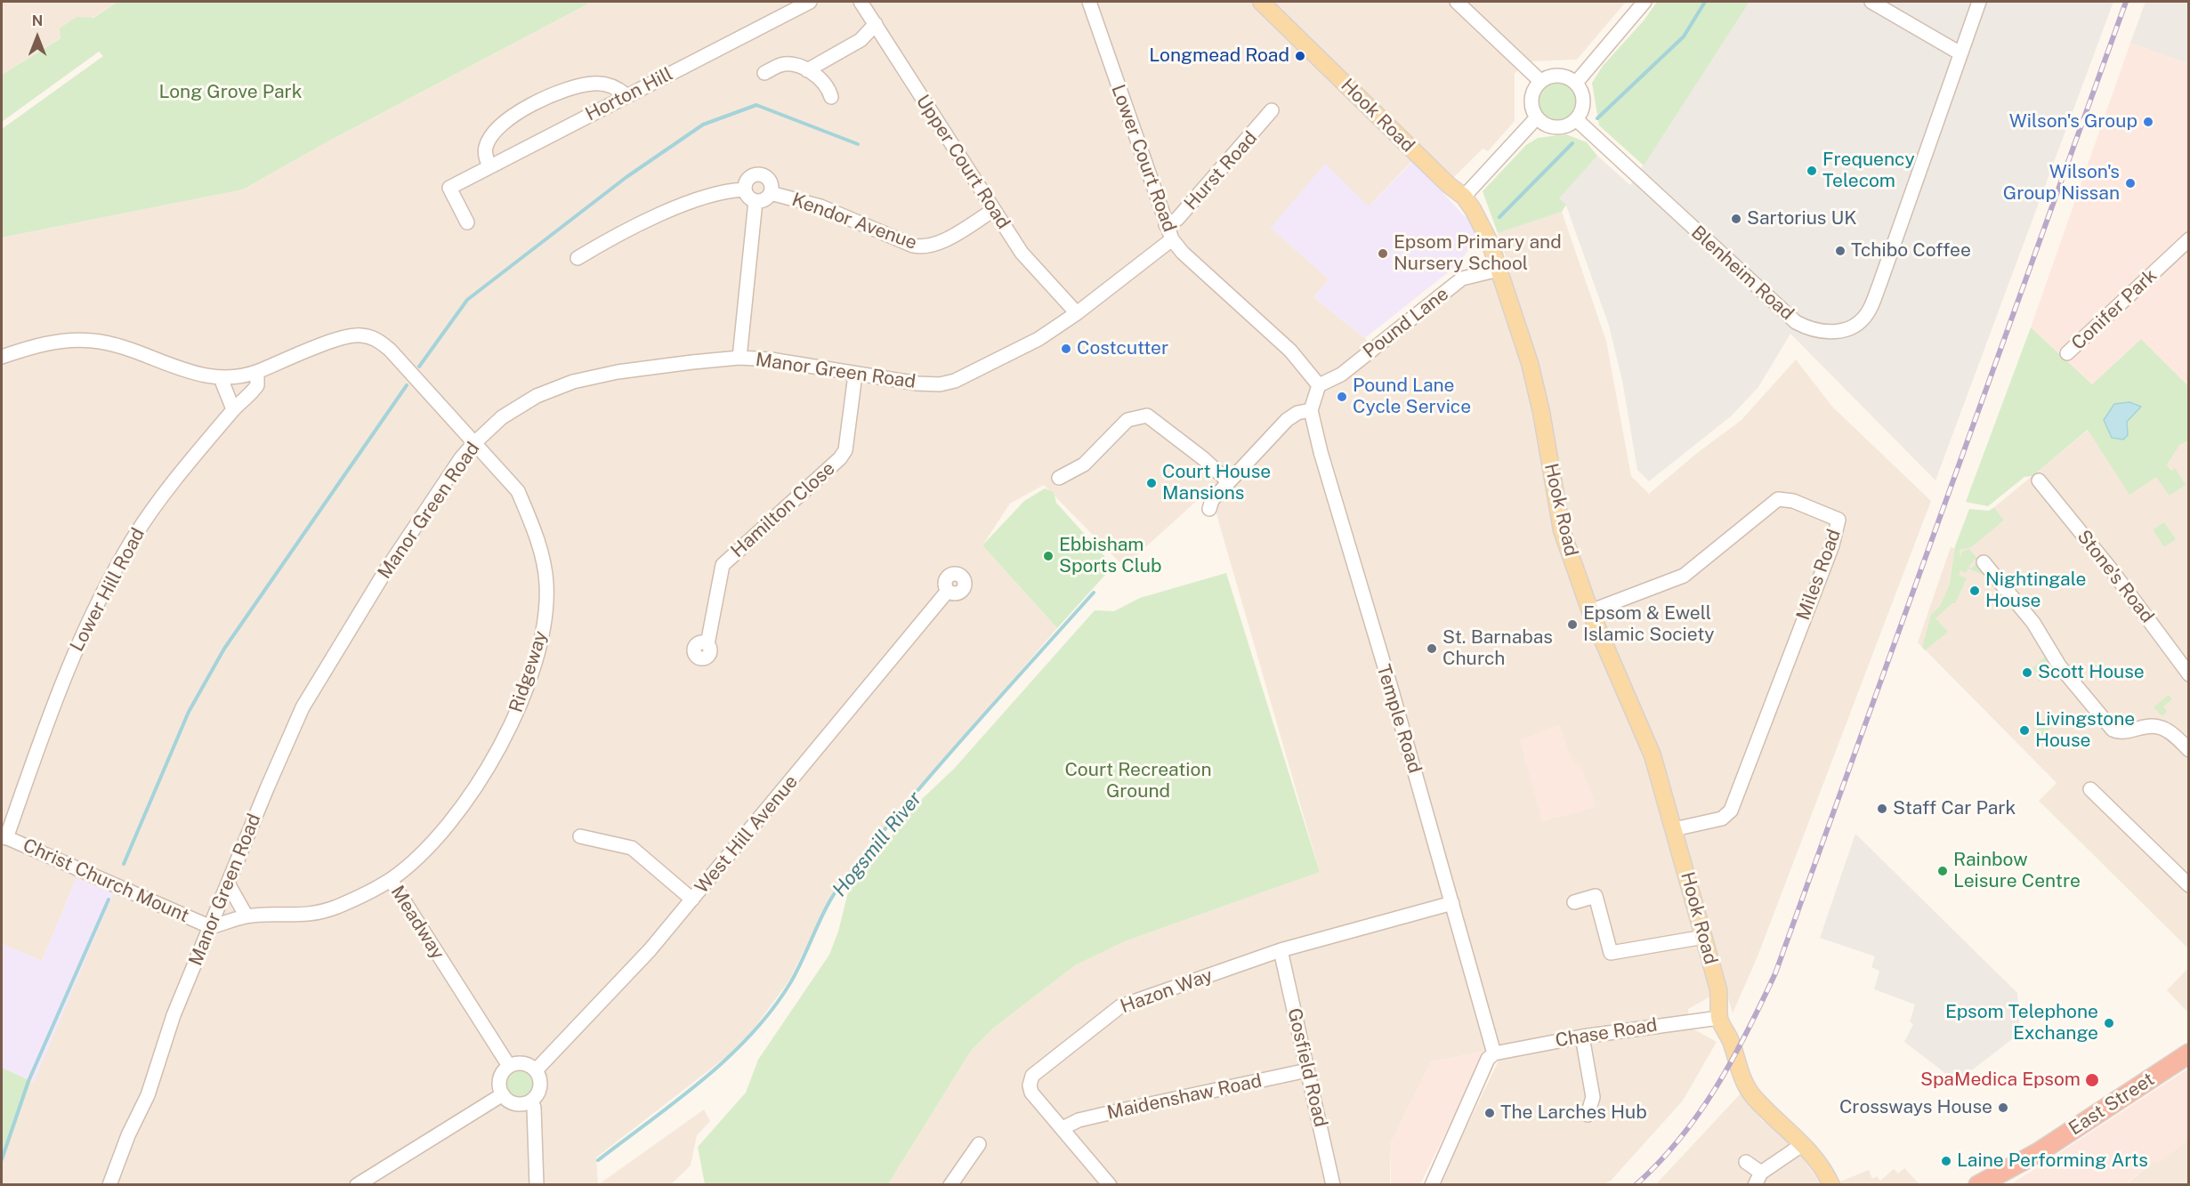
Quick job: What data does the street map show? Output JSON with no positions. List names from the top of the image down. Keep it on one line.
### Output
{"streets":{"highway":["East Street"],"main road":["Hook Road"],"street":["Horton Hill","Lower Court Road","Upper Court Road","Hurst Road","Kendor Avenue","Blenheim Road","Conifer Park","Pound Lane","Manor Green Road","Hamilton Close","Miles Road","Stone's Road","Lower Hill Road","Ridgeway","Temple Road","West Hill Avenue","Christ Church Mount","Meadway","Hazon Way","Chase Road","Gosfield Road","Maidenshaw Road"]},"crossings":[["Hook Road","Pound Lane"],["Hook Road","Miles Road"],["Hook Road","Chase Road"],["Lower Court Road","Hurst Road"],["Lower Court Road","Pound Lane"],["Lower Court Road","Manor Green Road"],["Upper Court Road","Kendor Avenue"],["Upper Court Road","Manor Green Road"],["Manor Green Road","Hamilton Close"],["Manor Green Road","Ridgeway"],["Manor Green Road","Christ Church Mount"],["Manor Green Road","Meadway"],["Lower Hill Road","Christ Church Mount"],["Ridgeway","Meadway"],["Temple Road","Hazon Way"],["Temple Road","Chase Road"],["West Hill Avenue","Meadway"],["Christ Church Mount","Meadway"],["Hazon Way","Gosfield Road"],["Hazon Way","Maidenshaw Road"],["Gosfield Road","Maidenshaw Road"]],"water":["Hogsmill River"],"parks":["Long Grove Park","Court Recreation Ground"],"places":["Longmead Road","Wilson's Group","Frequency Telecom","Wilson's Group Nissan","Sartorius UK","Tchibo Coffee","Epsom Primary and Nursery School","Costcutter","Pound Lane Cycle Service","Court House Mansions","Ebbisham Sports Club","Nightingale House","Epsom & Ewell Islamic Society","St. Barnabas Church","Scott House","Livingstone House","Staff Car Park","Rainbow Leisure Centre","Epsom Telephone Exchange","SpaMedica Epsom","Crossways House","The Larches Hub","Laine Performing Arts"],"north":"top"}
